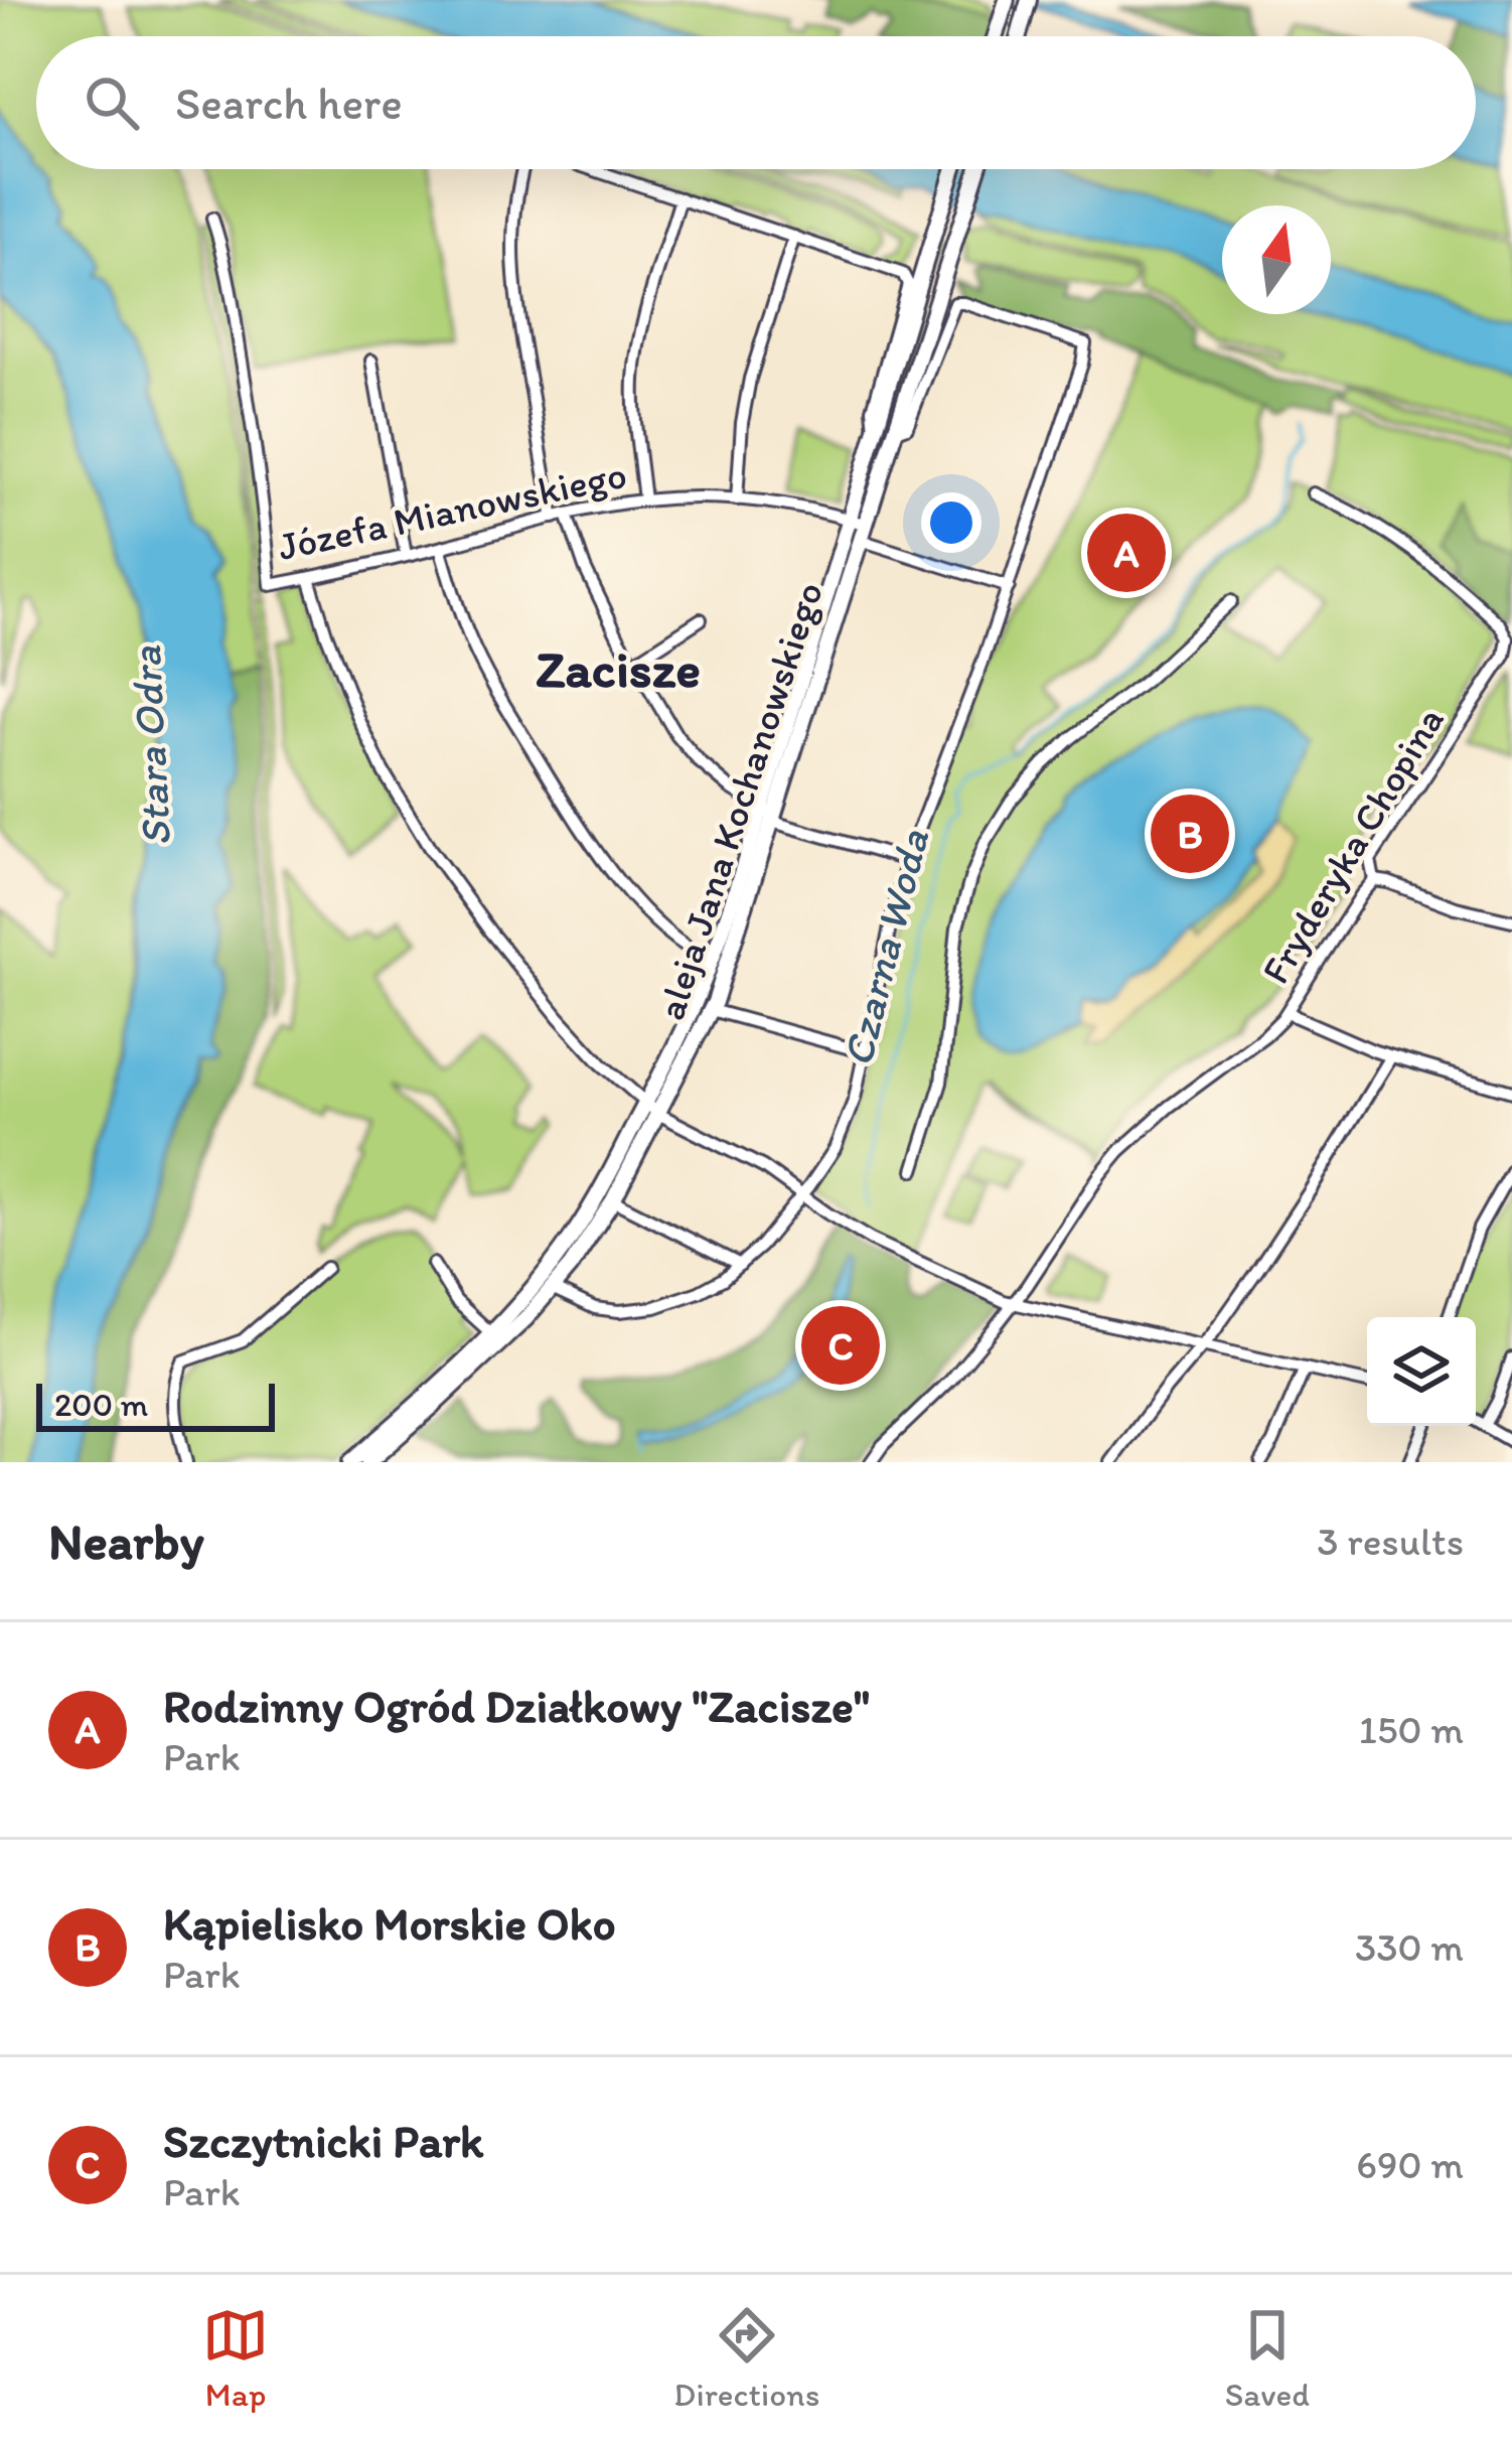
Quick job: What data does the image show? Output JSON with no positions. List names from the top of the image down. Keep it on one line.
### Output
{"streets":{"main road":["aleja Jana Kochanowskiego"],"street":["Józefa Mianowskiego","Fryderyka Chopina"]},"crossings":[["Józefa Mianowskiego","aleja Jana Kochanowskiego"]],"districts":["Zacisze"],"water":["Stara Odra","Czarna Woda"],"scale_bar":"200 m","north":"top","page":{"search":"Search here","pins":["A","B","C"],"scale":"200 m","heading":["Nearby","3 results"],"list":[{"mark":"A","name":"Rodzinny Ogród Działkowy \"Zacisze\"","note":"Park","value":"150 m"},{"mark":"B","name":"Kąpielisko Morskie Oko","note":"Park","value":"330 m"},{"mark":"C","name":"Szczytnicki Park","note":"Park","value":"690 m"}],"nav":["Map","Directions","Saved"]}}
